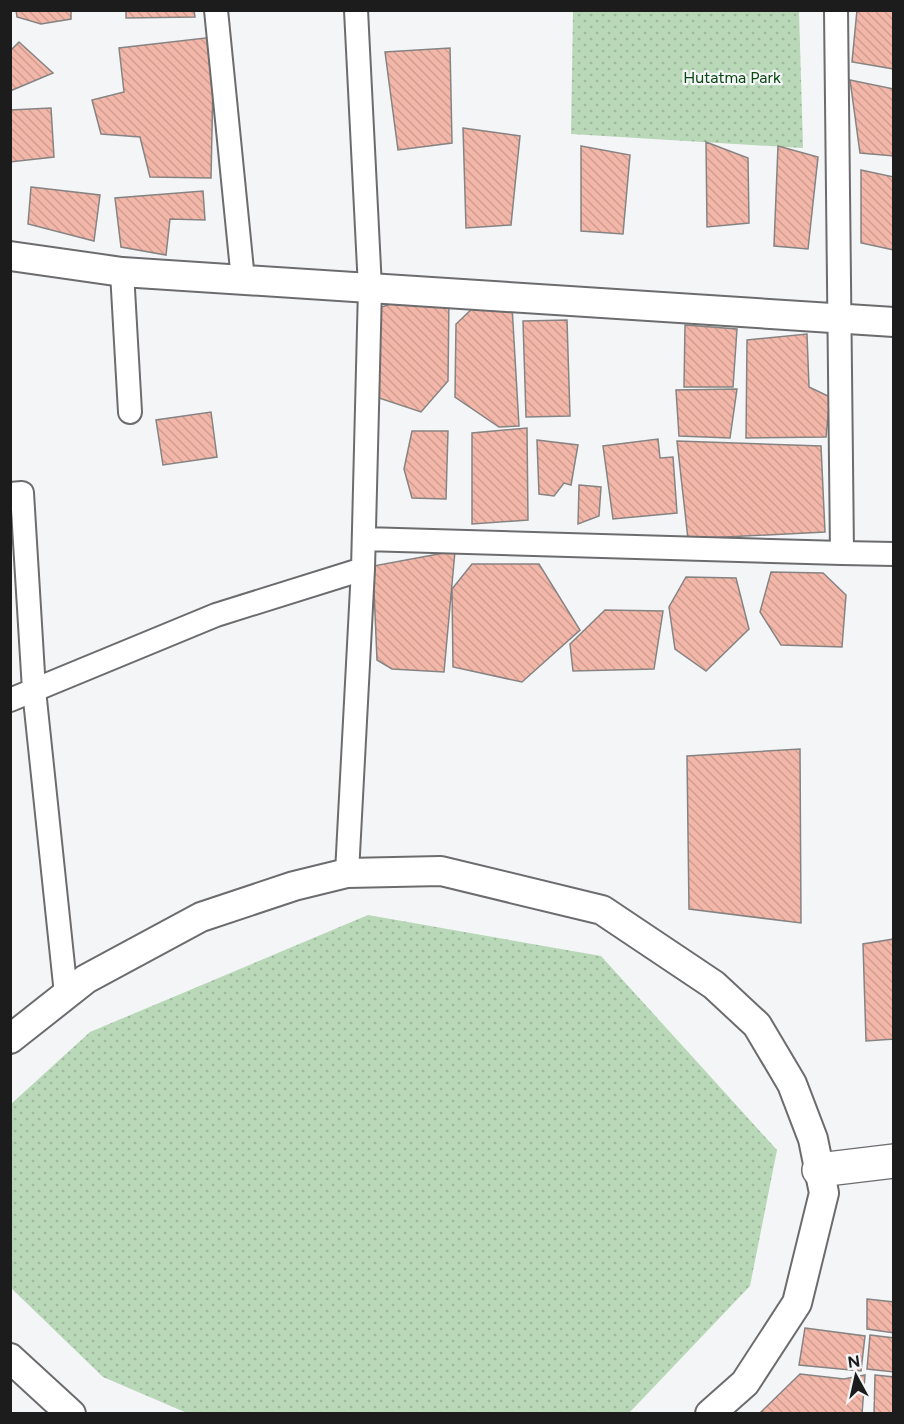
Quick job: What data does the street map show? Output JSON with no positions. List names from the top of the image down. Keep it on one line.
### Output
{"parks":["Hutatma Park"],"north":"top"}
